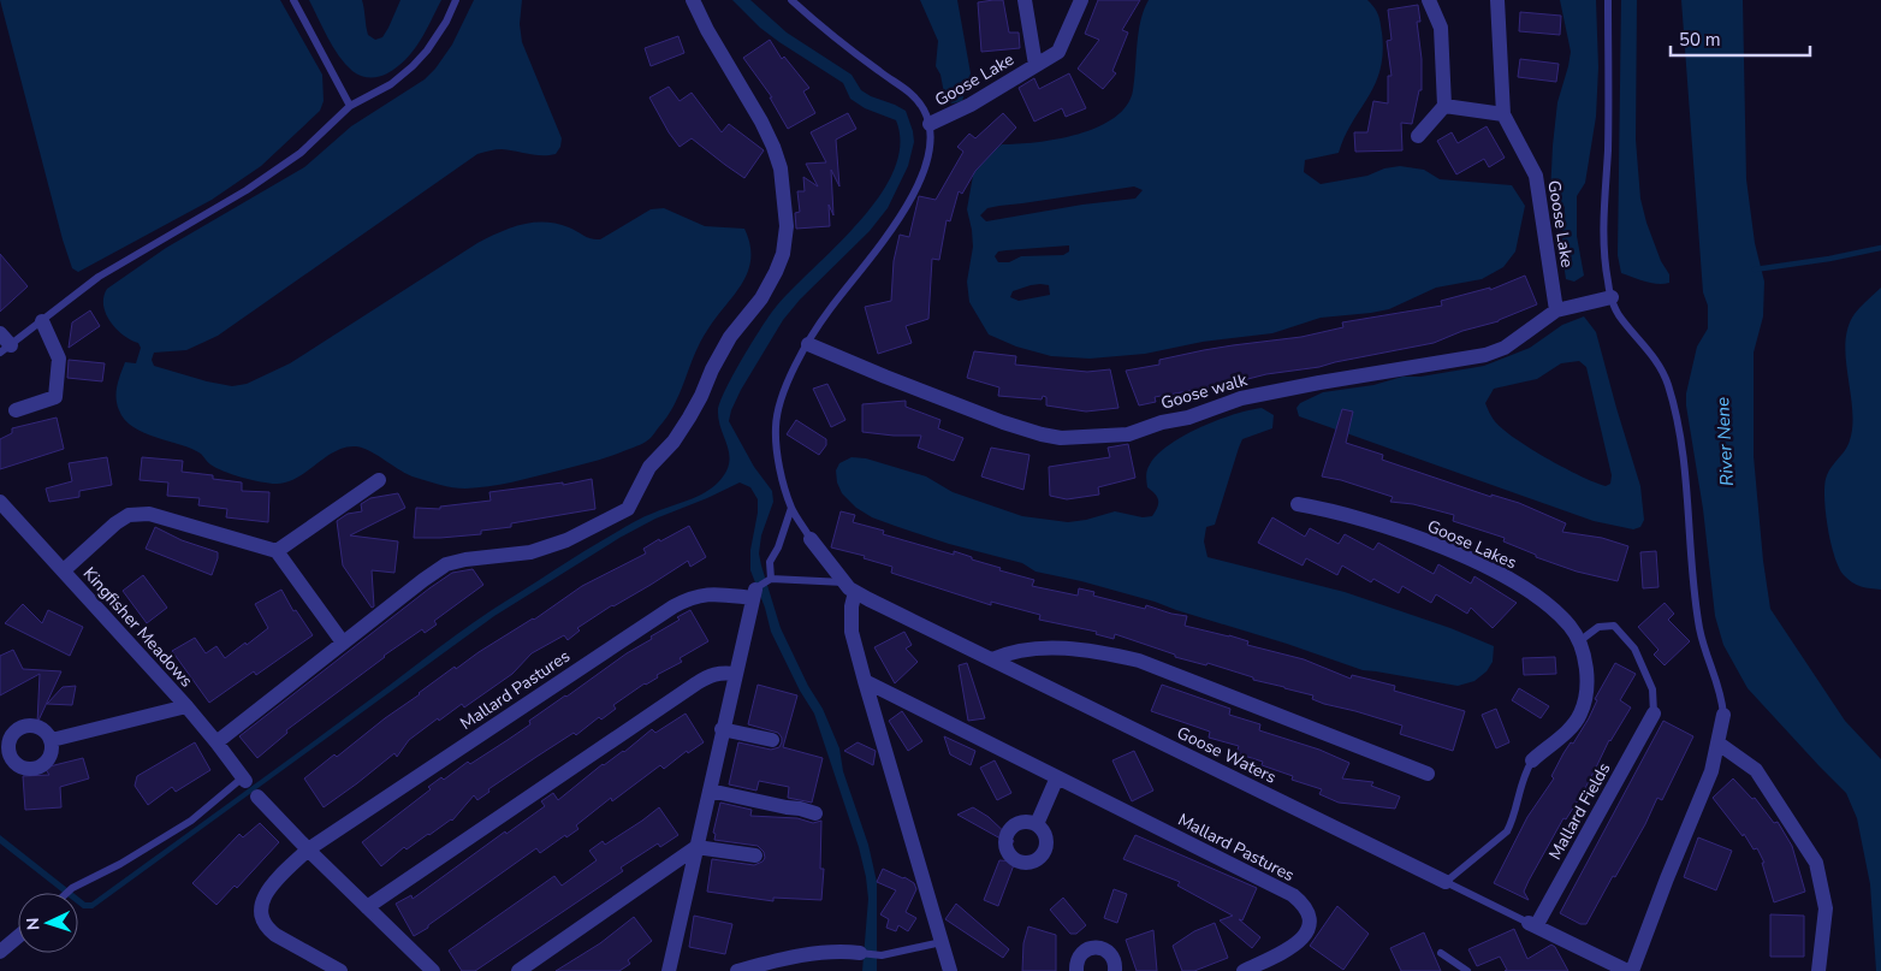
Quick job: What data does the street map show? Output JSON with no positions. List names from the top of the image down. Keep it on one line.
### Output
{"streets":{"street":["Goose Lake","Goose walk","Goose Lakes","Kingfisher Meadows","Mallard Pastures","Goose Waters","Mallard Fields"]},"crossings":[["Goose Lake","Goose walk"]],"water":["River Nene"],"scale_bar":"50 m","north":"left"}
